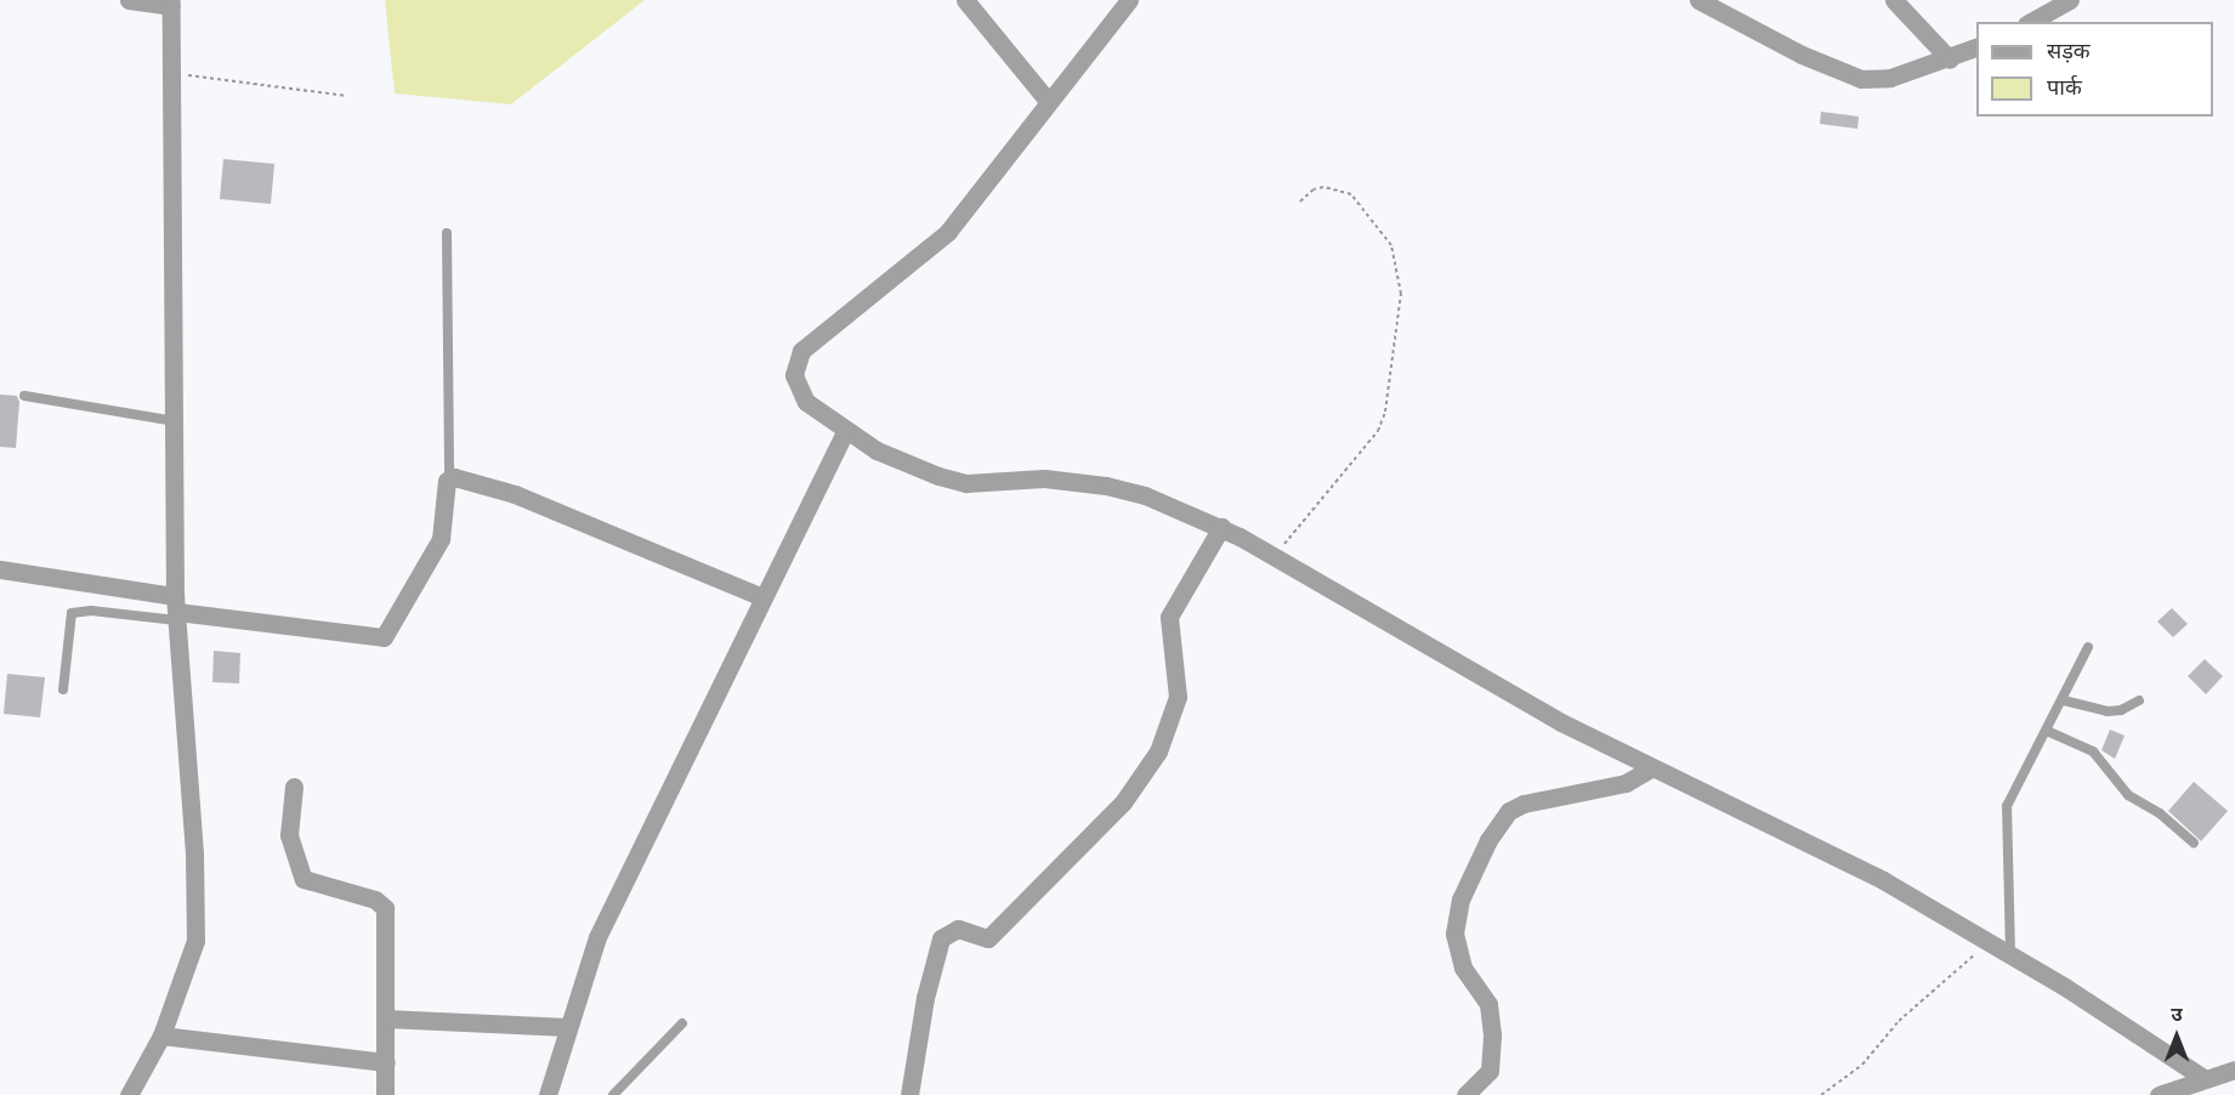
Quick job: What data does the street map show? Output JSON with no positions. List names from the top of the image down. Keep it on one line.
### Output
{"legend":["सड़क","पार्क"],"north":"top"}
